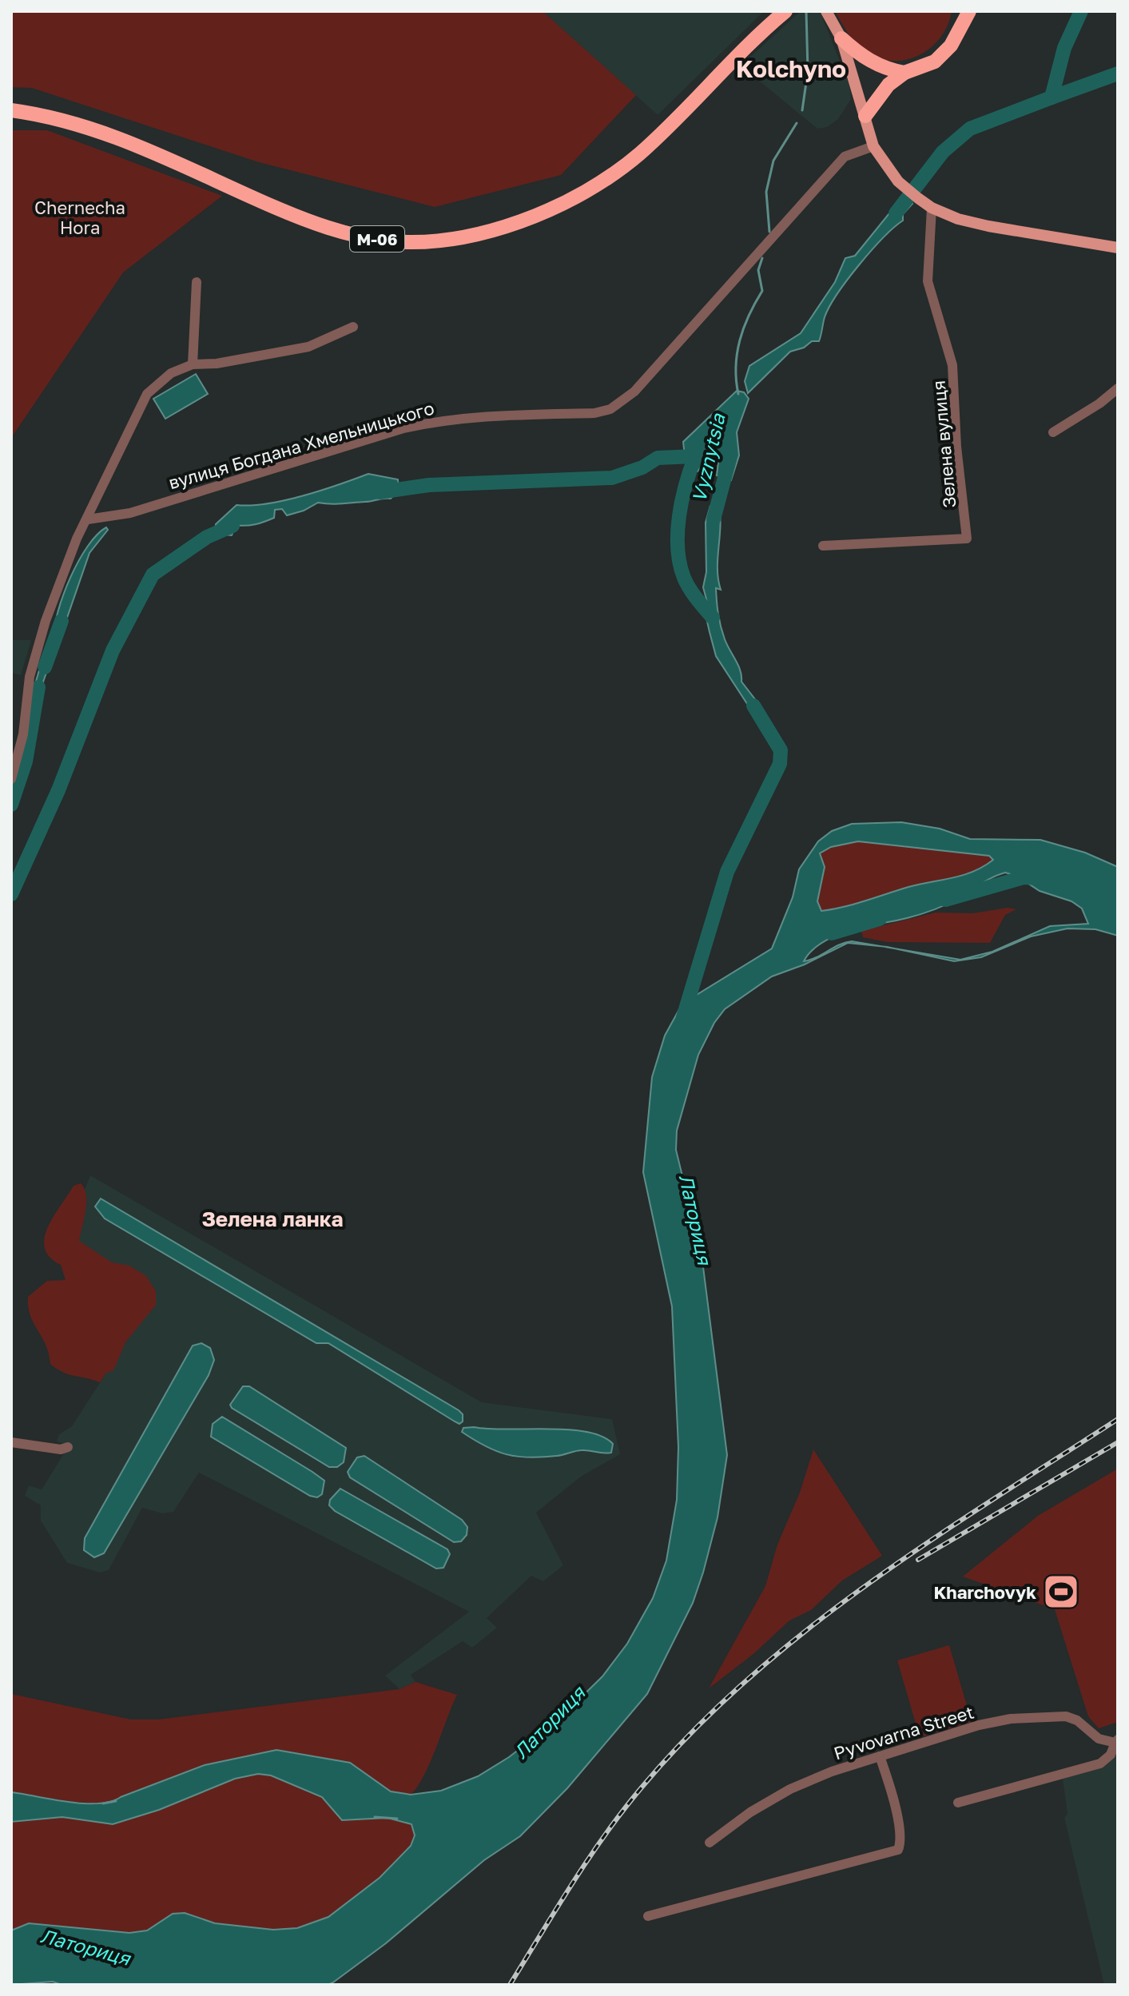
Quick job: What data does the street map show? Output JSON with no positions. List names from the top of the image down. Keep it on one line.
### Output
{"streets":{"highway":["М-06"],"street":["Зелена вулиця","вулиця Богдана Хмельницького","Pyvovarna Street"]},"districts":["Kolchyno","Зелена ланка"],"water":["Vyznytsia","Латориця"],"parks":["Chernecha Hora"],"places":{"sports":["Kharchovyk"]}}
